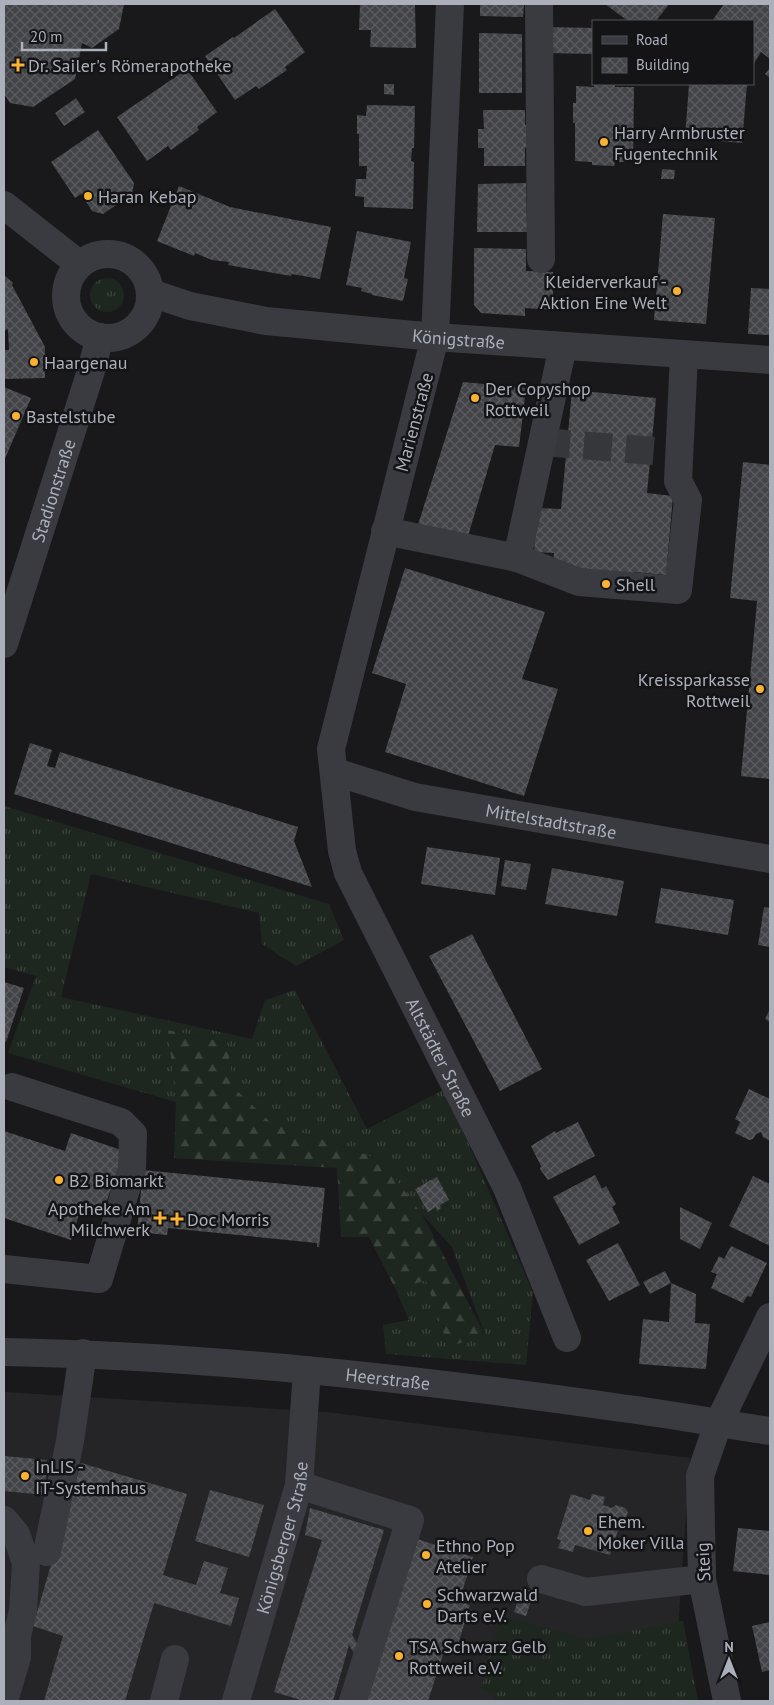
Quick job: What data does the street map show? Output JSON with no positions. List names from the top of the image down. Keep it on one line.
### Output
{"streets":{"street":["Königstraße","Marienstraße","Stadionstraße","Mittelstadtstraße","Altstädter Straße","Heerstraße","Königsberger Straße","Steig"]},"crossings":[["Königstraße","Marienstraße"],["Königstraße","Stadionstraße"],["Marienstraße","Mittelstadtstraße"],["Marienstraße","Altstädter Straße"],["Mittelstadtstraße","Altstädter Straße"],["Heerstraße","Königsberger Straße"],["Heerstraße","Steig"]],"places":{"health":["Dr. Sailer's Römerapotheke","Apotheke Am Milchwerk","Doc Morris"],"other":["Harry Armbruster Fugentechnik","Haran Kebap","Kleiderverkauf - Aktion Eine Welt","Haargenau","Der Copyshop Rottweil","Bastelstube","Shell","Kreissparkasse Rottweil","B2 Biomarkt","InLIS - IT-Systemhaus","Ehem. Moker Villa","Ethno Pop Atelier","Schwarzwald Darts e.V.","TSA Schwarz Gelb Rottweil e.V."]},"legend":["Road","Building"],"scale_bar":"20 m","north":"top"}
